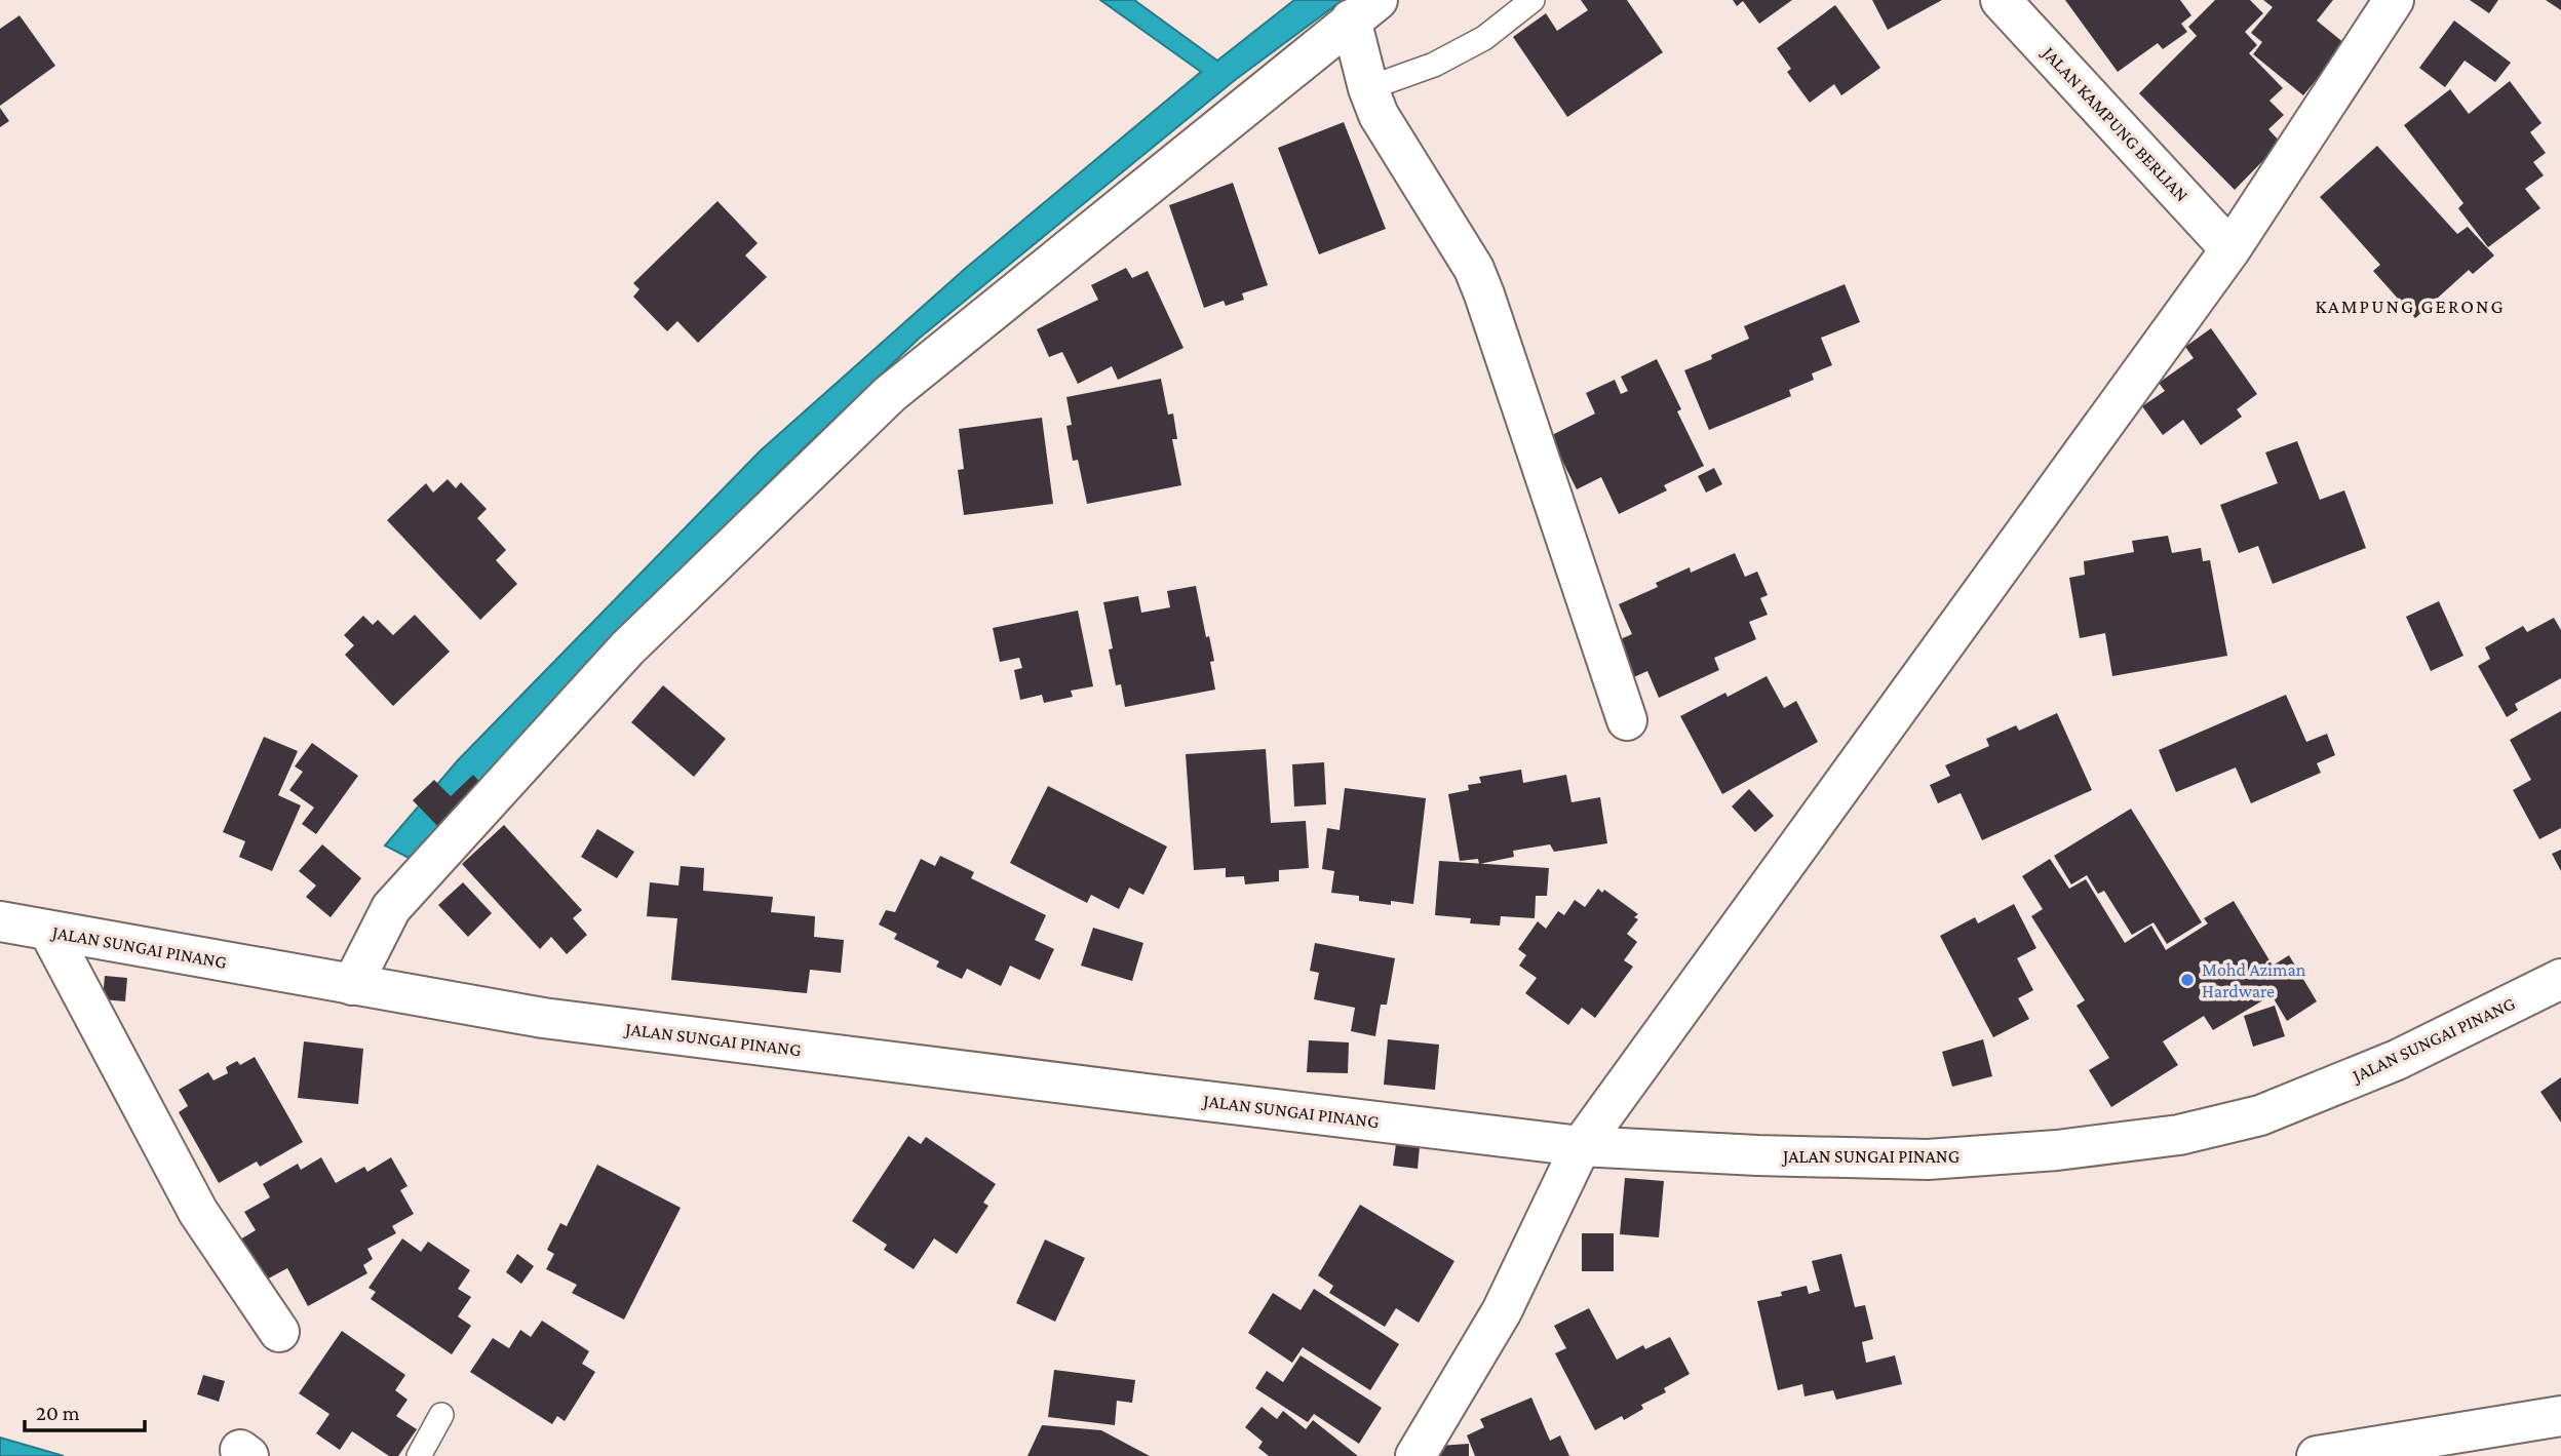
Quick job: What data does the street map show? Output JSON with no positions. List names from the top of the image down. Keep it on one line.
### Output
{"streets":{"street":["JALAN KAMPUNG BERLIAN","JALAN SUNGAI PINANG"]},"districts":["KAMPUNG GERONG"],"places":["Mohd Aziman Hardware"],"scale_bar":"20 m"}
